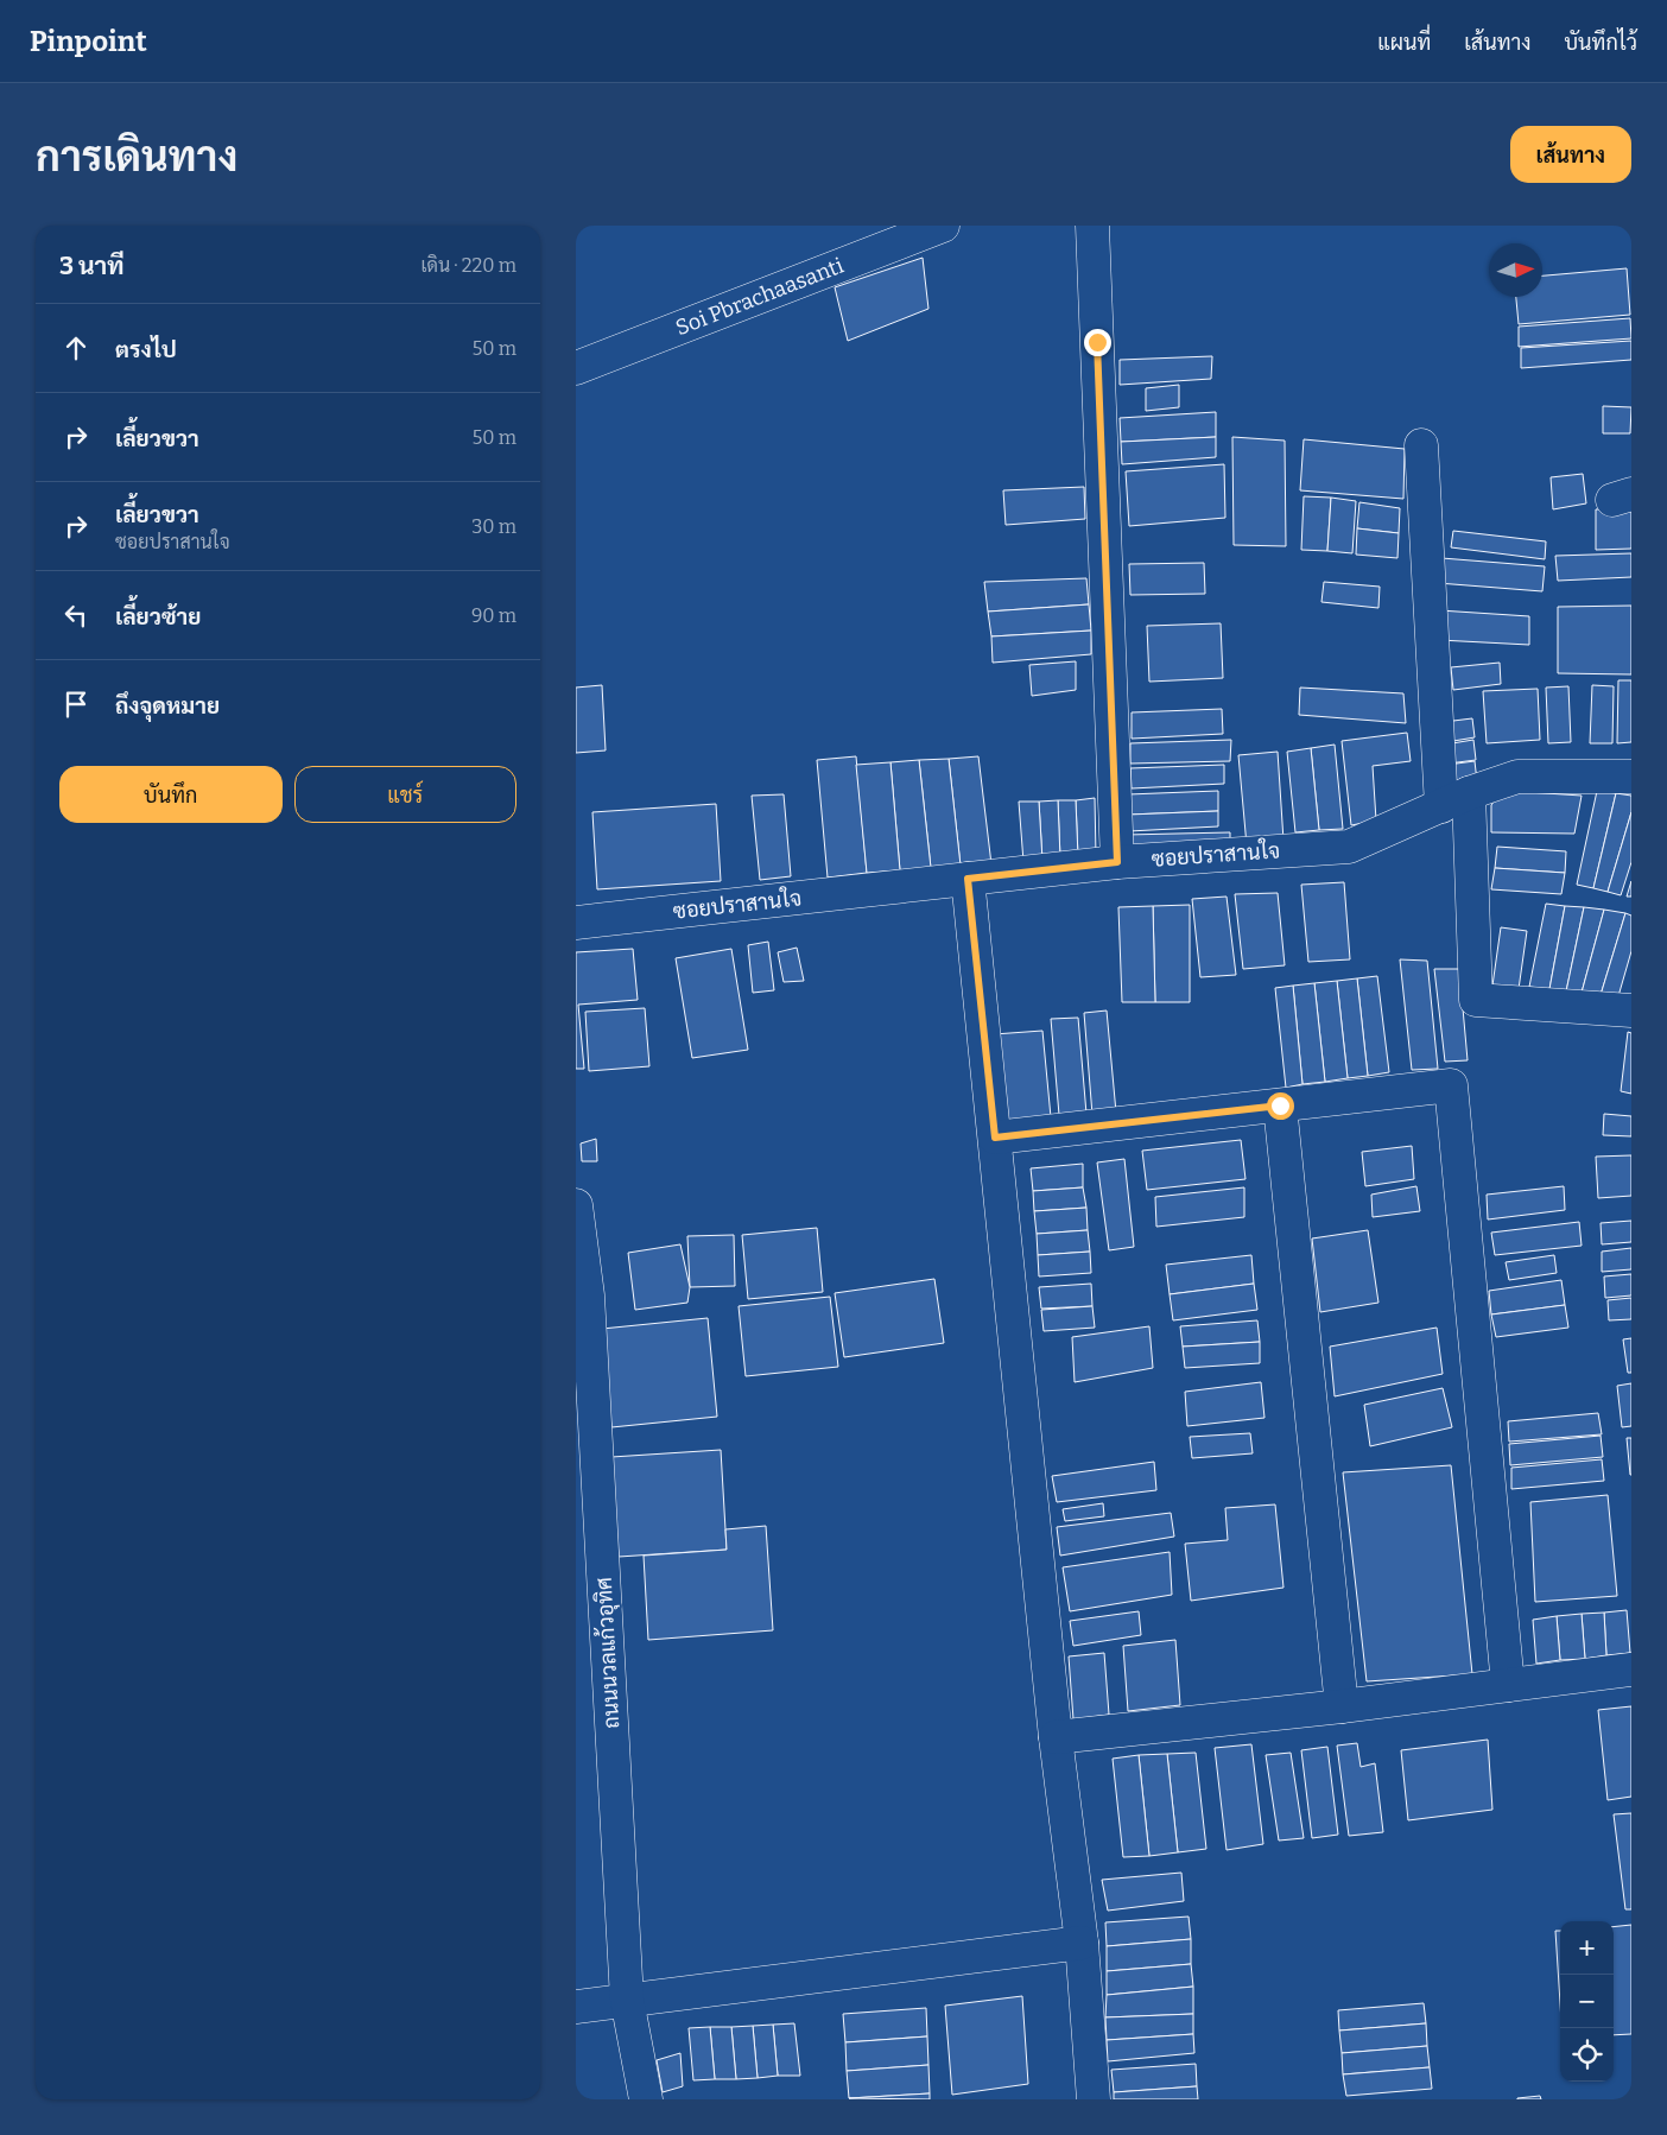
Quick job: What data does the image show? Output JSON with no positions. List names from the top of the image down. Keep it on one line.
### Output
{"streets":{"street":["Soi Pbrachaasanti","ซอยปราสานใจ","ถนนนวลแก้วอุทิศ"]},"north":"right","page":{"header":"Pinpoint","nav":["แผนที่","เส้นทาง","บันทึกไว้"],"buttons":["เส้นทาง",["บันทึก","แชร์"]],"title":"การเดินทาง","heading":["3 นาที","เดิน · 220 m"],"list":[["ตรงไป","50 m"],["เลี้ยวขวา","50 m"],["เลี้ยวขวา","ซอยปราสานใจ","30 m"],["เลี้ยวซ้าย","90 m"],"ถึงจุดหมาย"],"map_buttons":["+","−"]}}
